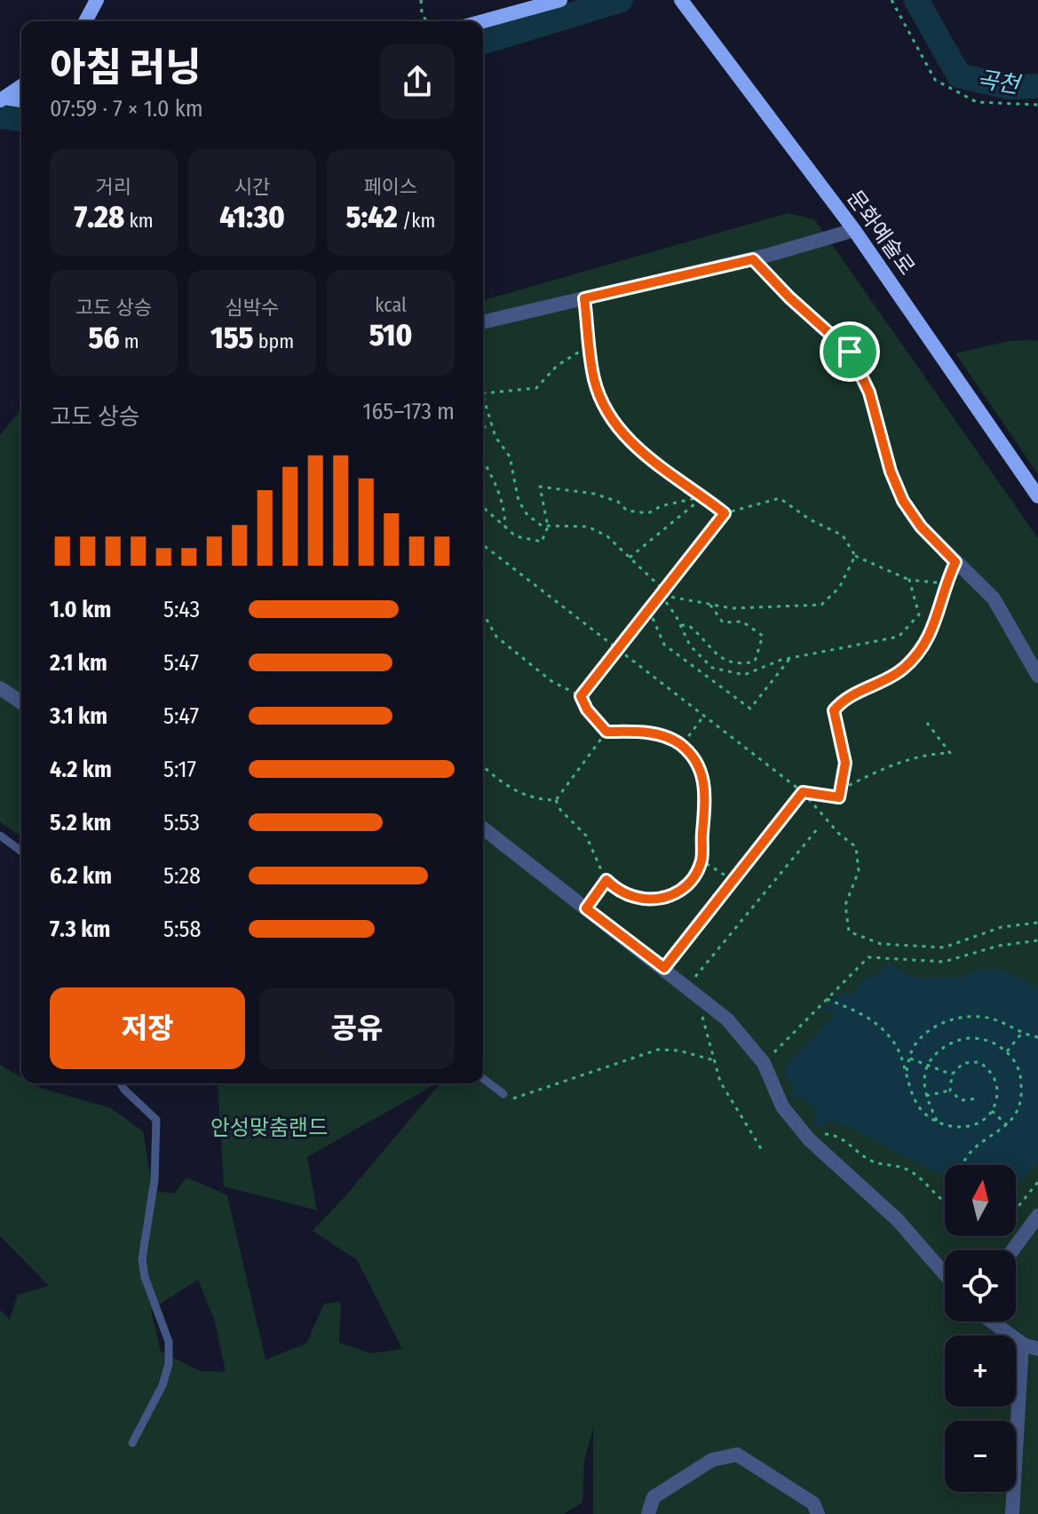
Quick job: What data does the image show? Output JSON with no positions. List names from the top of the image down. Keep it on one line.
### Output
{"streets":{"street":["문화예술로"]},"water":["곡천"],"parks":["안성맞춤랜드"],"north":"top","page":{"heading":["아침 러닝","07:59 · 7 × 1.0 km"],"stats":[["거리","7.28 km"],["시간","41:30"],["페이스","5:42 /km"],["고도 상승","56 m"],["심박수","155 bpm"],["kcal","510"]],"chart":["고도 상승","165–173 m"],"list":[{"name":"1.0 km","note":"5:43"},{"name":"2.1 km","note":"5:47"},{"name":"3.1 km","note":"5:47"},{"name":"4.2 km","note":"5:17"},{"name":"5.2 km","note":"5:53"},{"name":"6.2 km","note":"5:28"},{"name":"7.3 km","note":"5:58"}],"buttons":["저장","공유"],"map_buttons":["+","−"]}}
